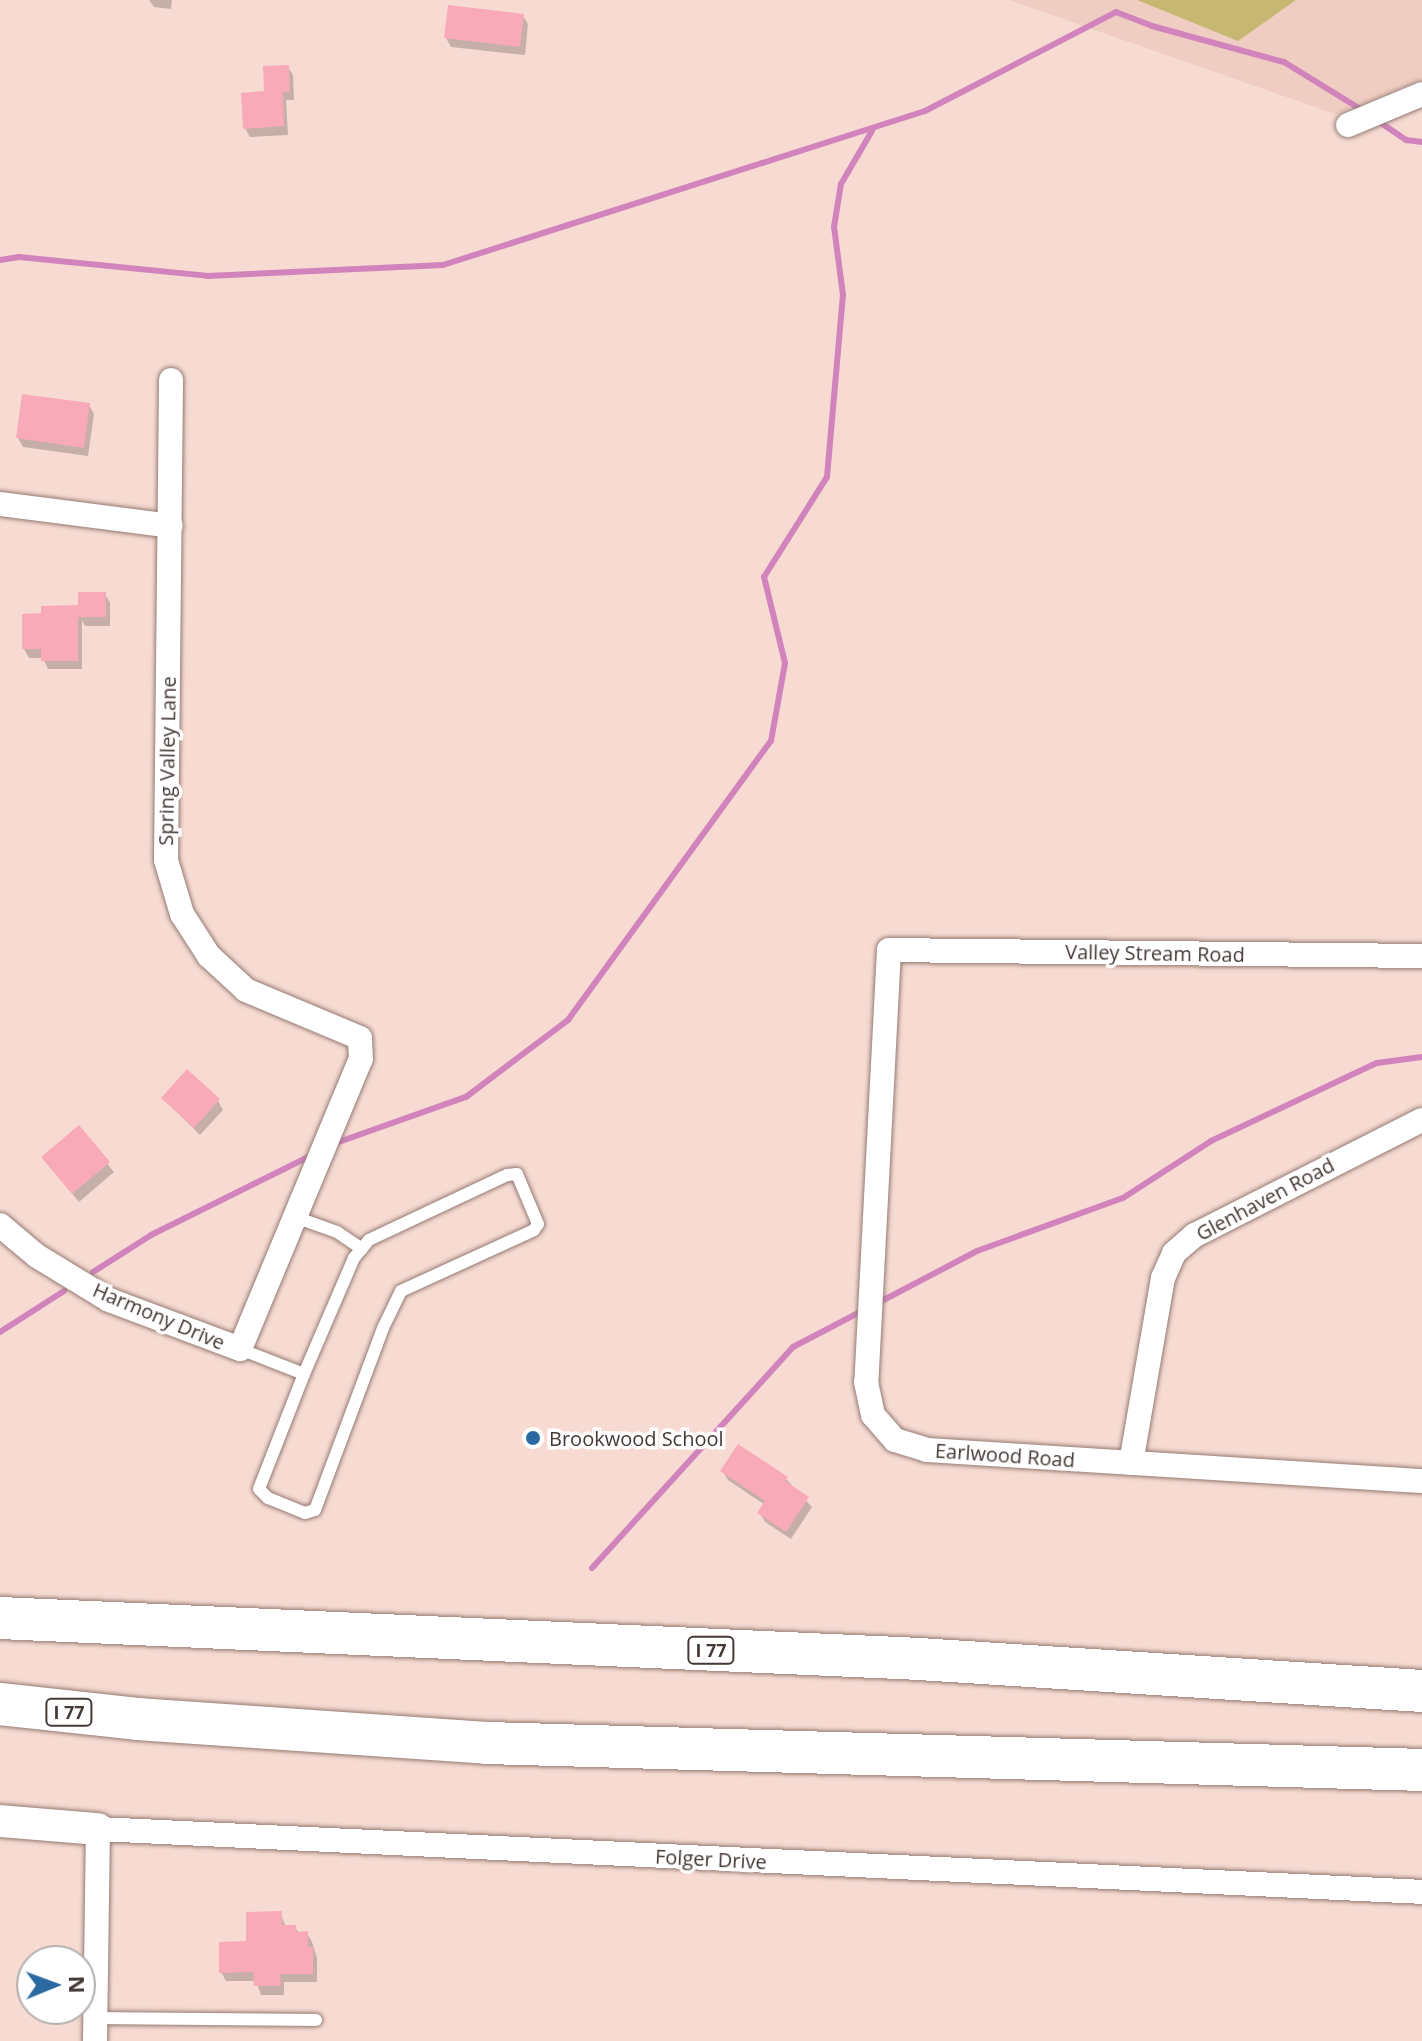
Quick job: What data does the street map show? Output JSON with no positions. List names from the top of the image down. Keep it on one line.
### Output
{"streets":{"highway":["I 77"],"street":["Spring Valley Lane","Valley Stream Road","Glenhaven Road","Harmony Drive","Earlwood Road","Folger Drive"]},"crossings":[["Spring Valley Lane","Harmony Drive"],["Valley Stream Road","Earlwood Road"],["Glenhaven Road","Earlwood Road"]],"places":["Brookwood School"],"north":"right"}
